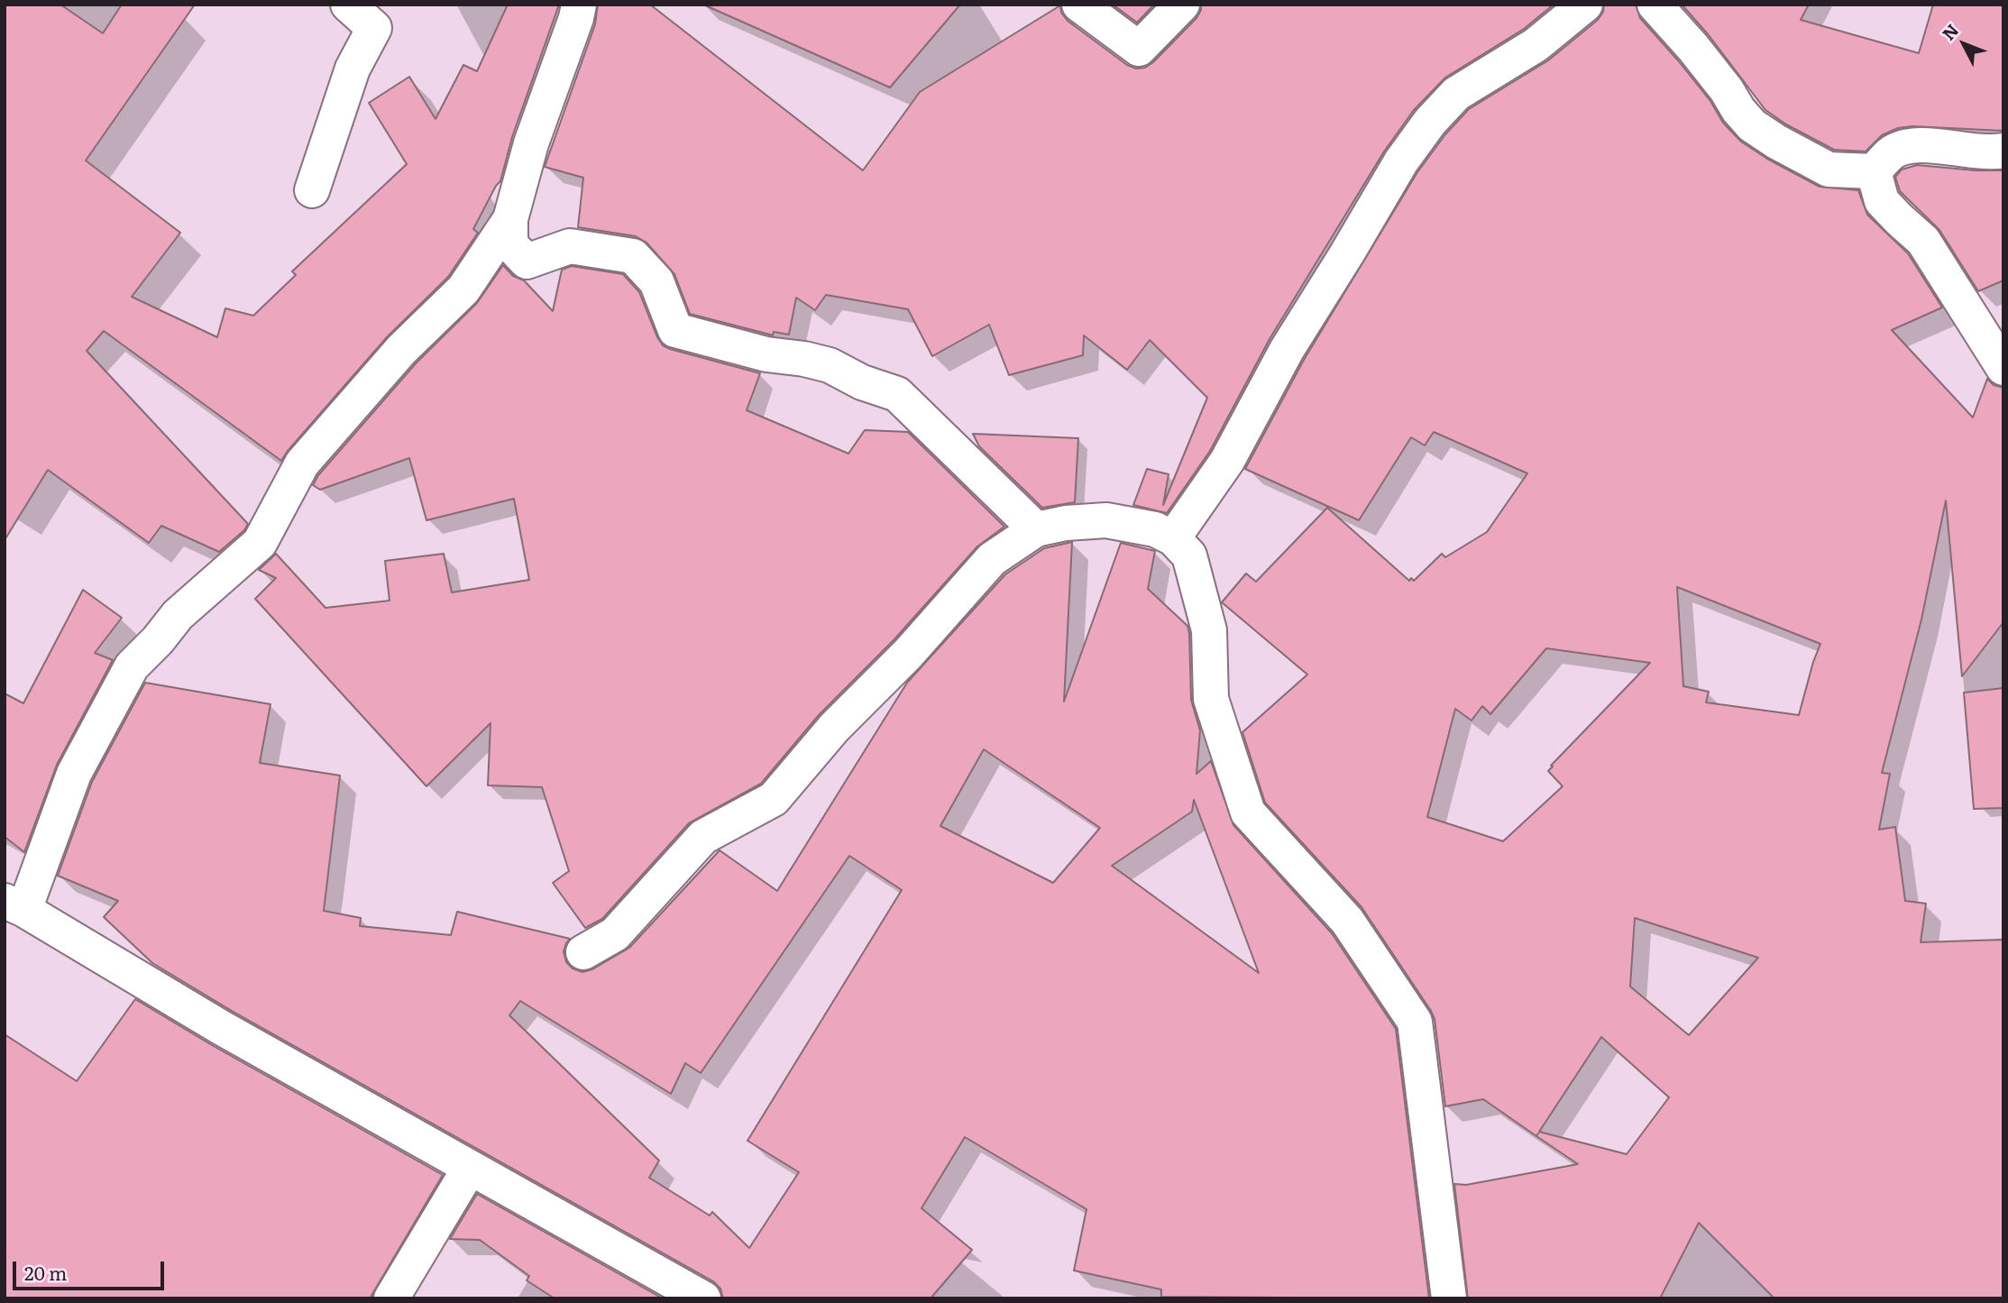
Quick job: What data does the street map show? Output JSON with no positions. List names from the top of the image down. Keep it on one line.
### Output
{"scale_bar":"20 m","north":"top left"}
